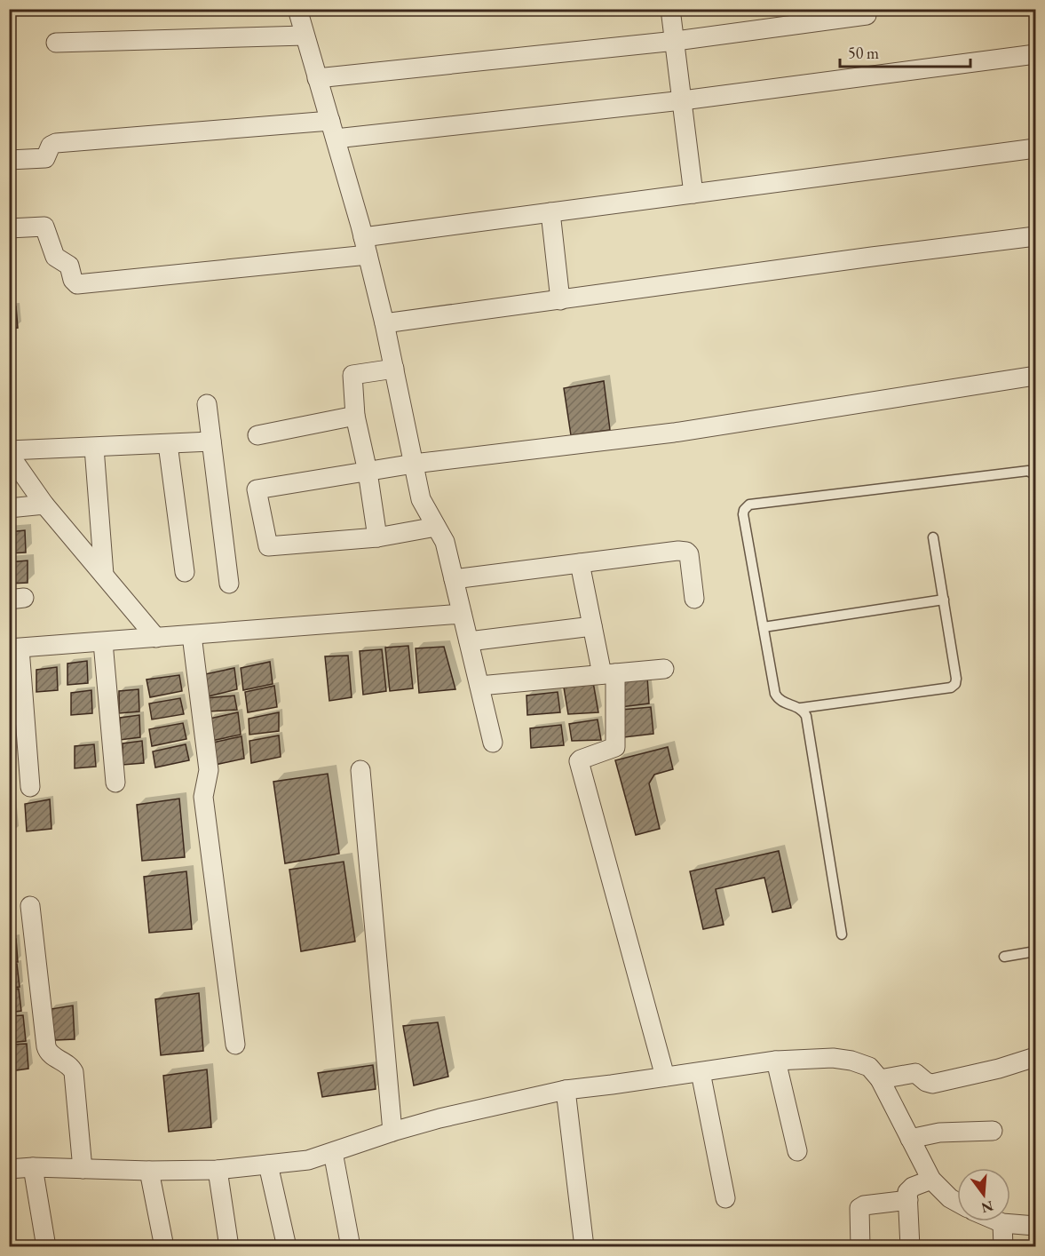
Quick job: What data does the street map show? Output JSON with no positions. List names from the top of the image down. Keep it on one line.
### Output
{"scale_bar":"50 m","north":"bottom"}
